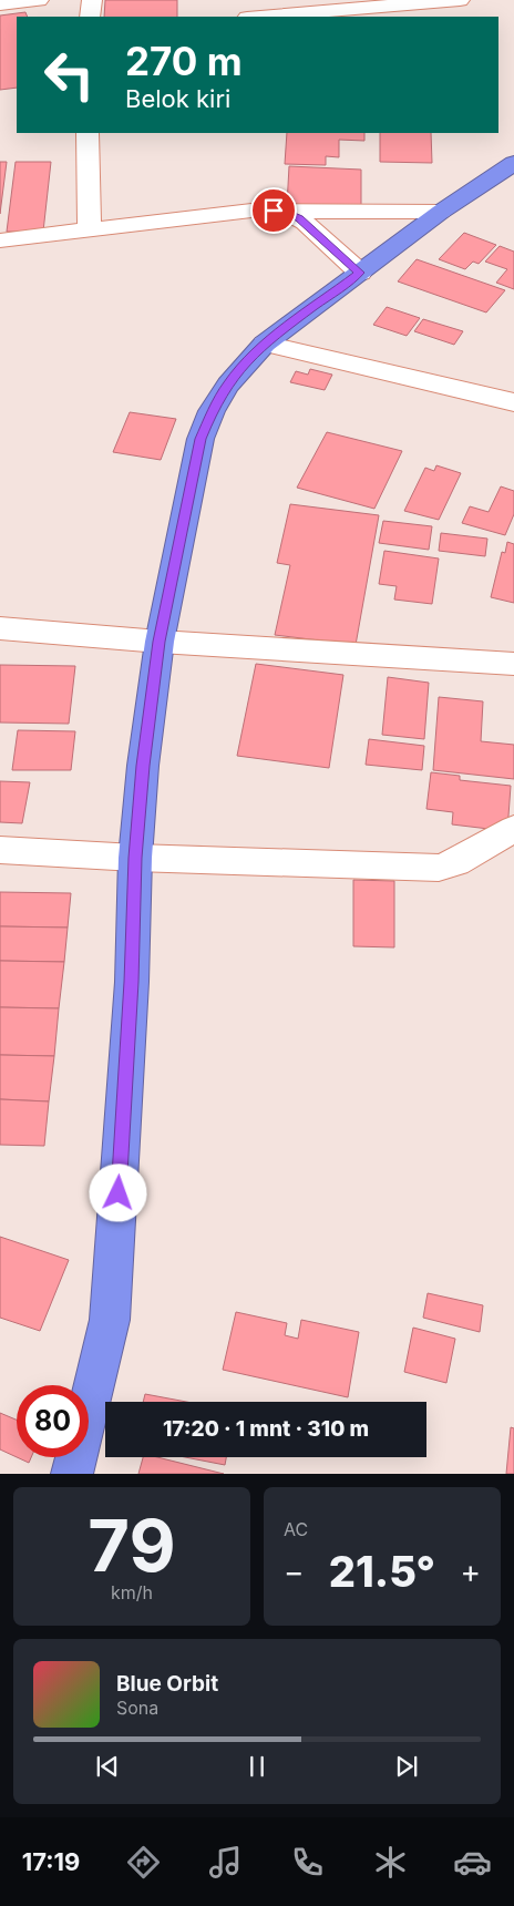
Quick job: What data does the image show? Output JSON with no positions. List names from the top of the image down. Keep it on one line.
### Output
{"page":{"turn":["270 m","Belok kiri"],"limit":"80","trip":"17:20 · 1 mnt · 310 m","tile":[["79","km/h"],"AC"],"heat":["−","21.5°","+"],"song":["Blue Orbit","Sona"],"tabs":"17:19"}}
